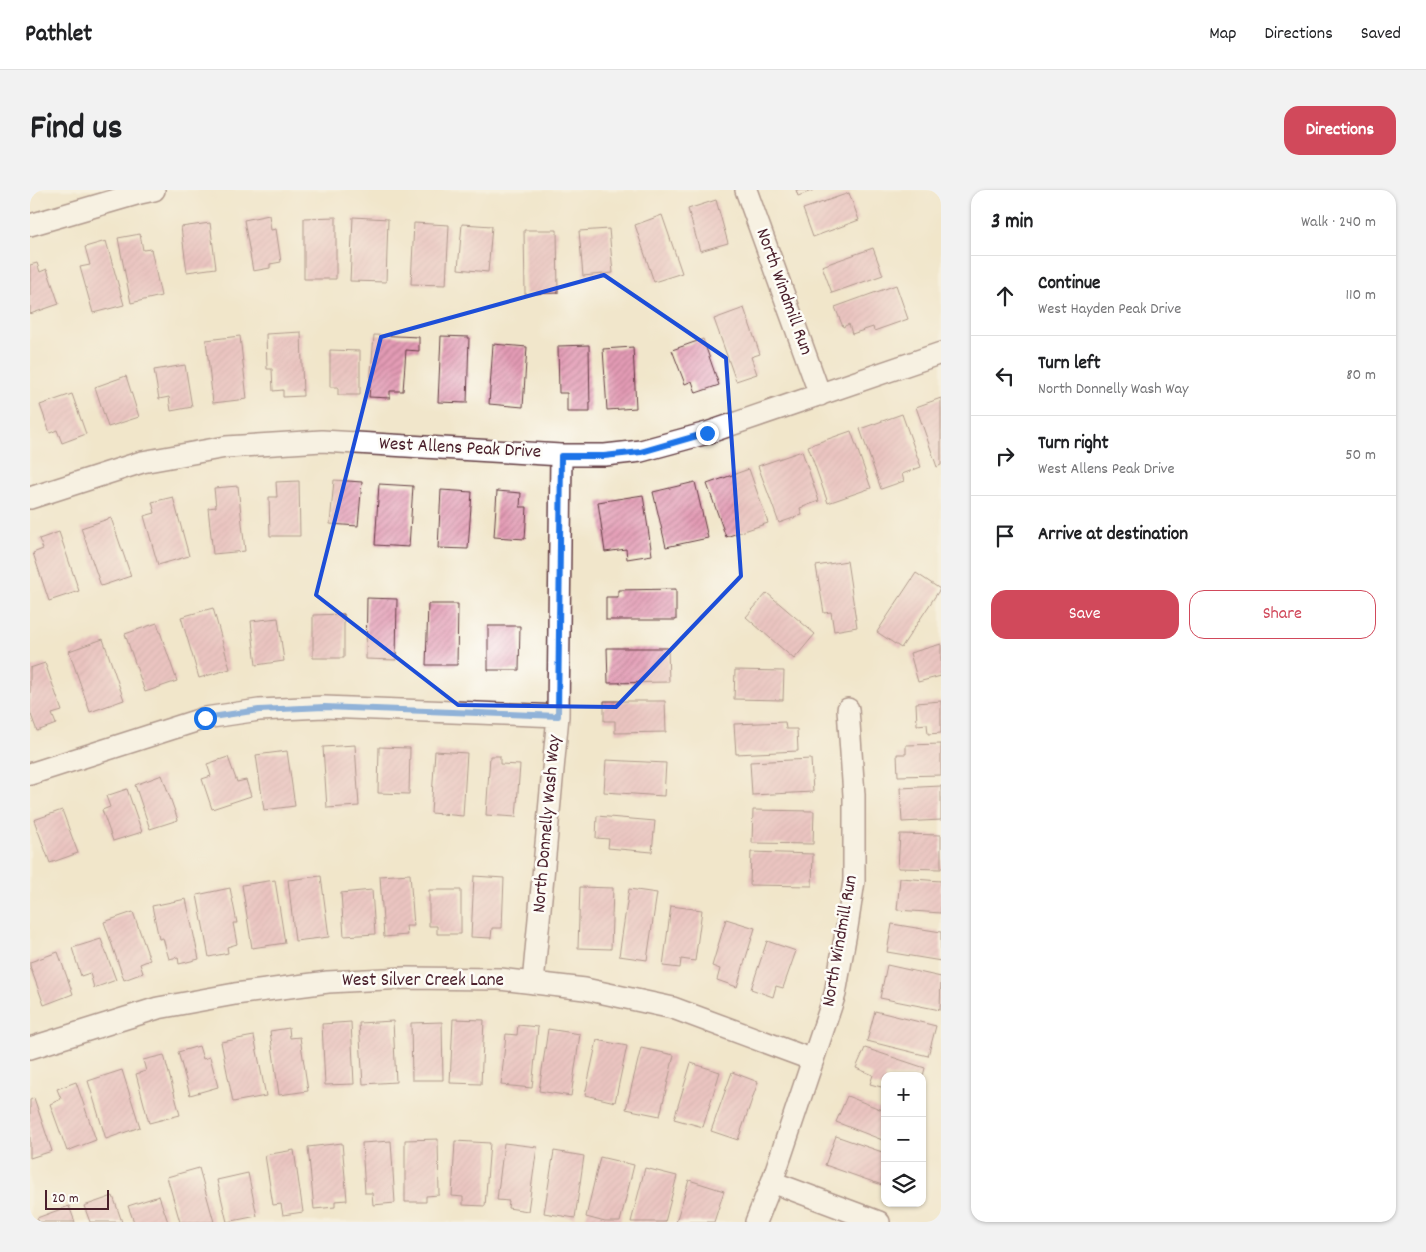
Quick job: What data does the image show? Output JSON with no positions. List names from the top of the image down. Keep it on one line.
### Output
{"streets":{"street":["North Windmill Run","West Allens Peak Drive","North Donnelly Wash Way","West Silver Creek Lane"]},"crossings":[["North Windmill Run","West Allens Peak Drive"],["North Windmill Run","West Silver Creek Lane"],["West Allens Peak Drive","North Donnelly Wash Way"],["North Donnelly Wash Way","West Silver Creek Lane"]],"scale_bar":"20 m","page":{"header":"Pathlet","nav":["Map","Directions","Saved"],"title":"Find us","buttons":["Directions",["Save","Share"]],"heading":["3 min","Walk · 240 m"],"list":[["Continue","West Hayden Peak Drive","110 m"],["Turn left","North Donnelly Wash Way","80 m"],["Turn right","West Allens Peak Drive","50 m"],"Arrive at destination"],"map_buttons":["+","−"],"scale":"20 m"}}
